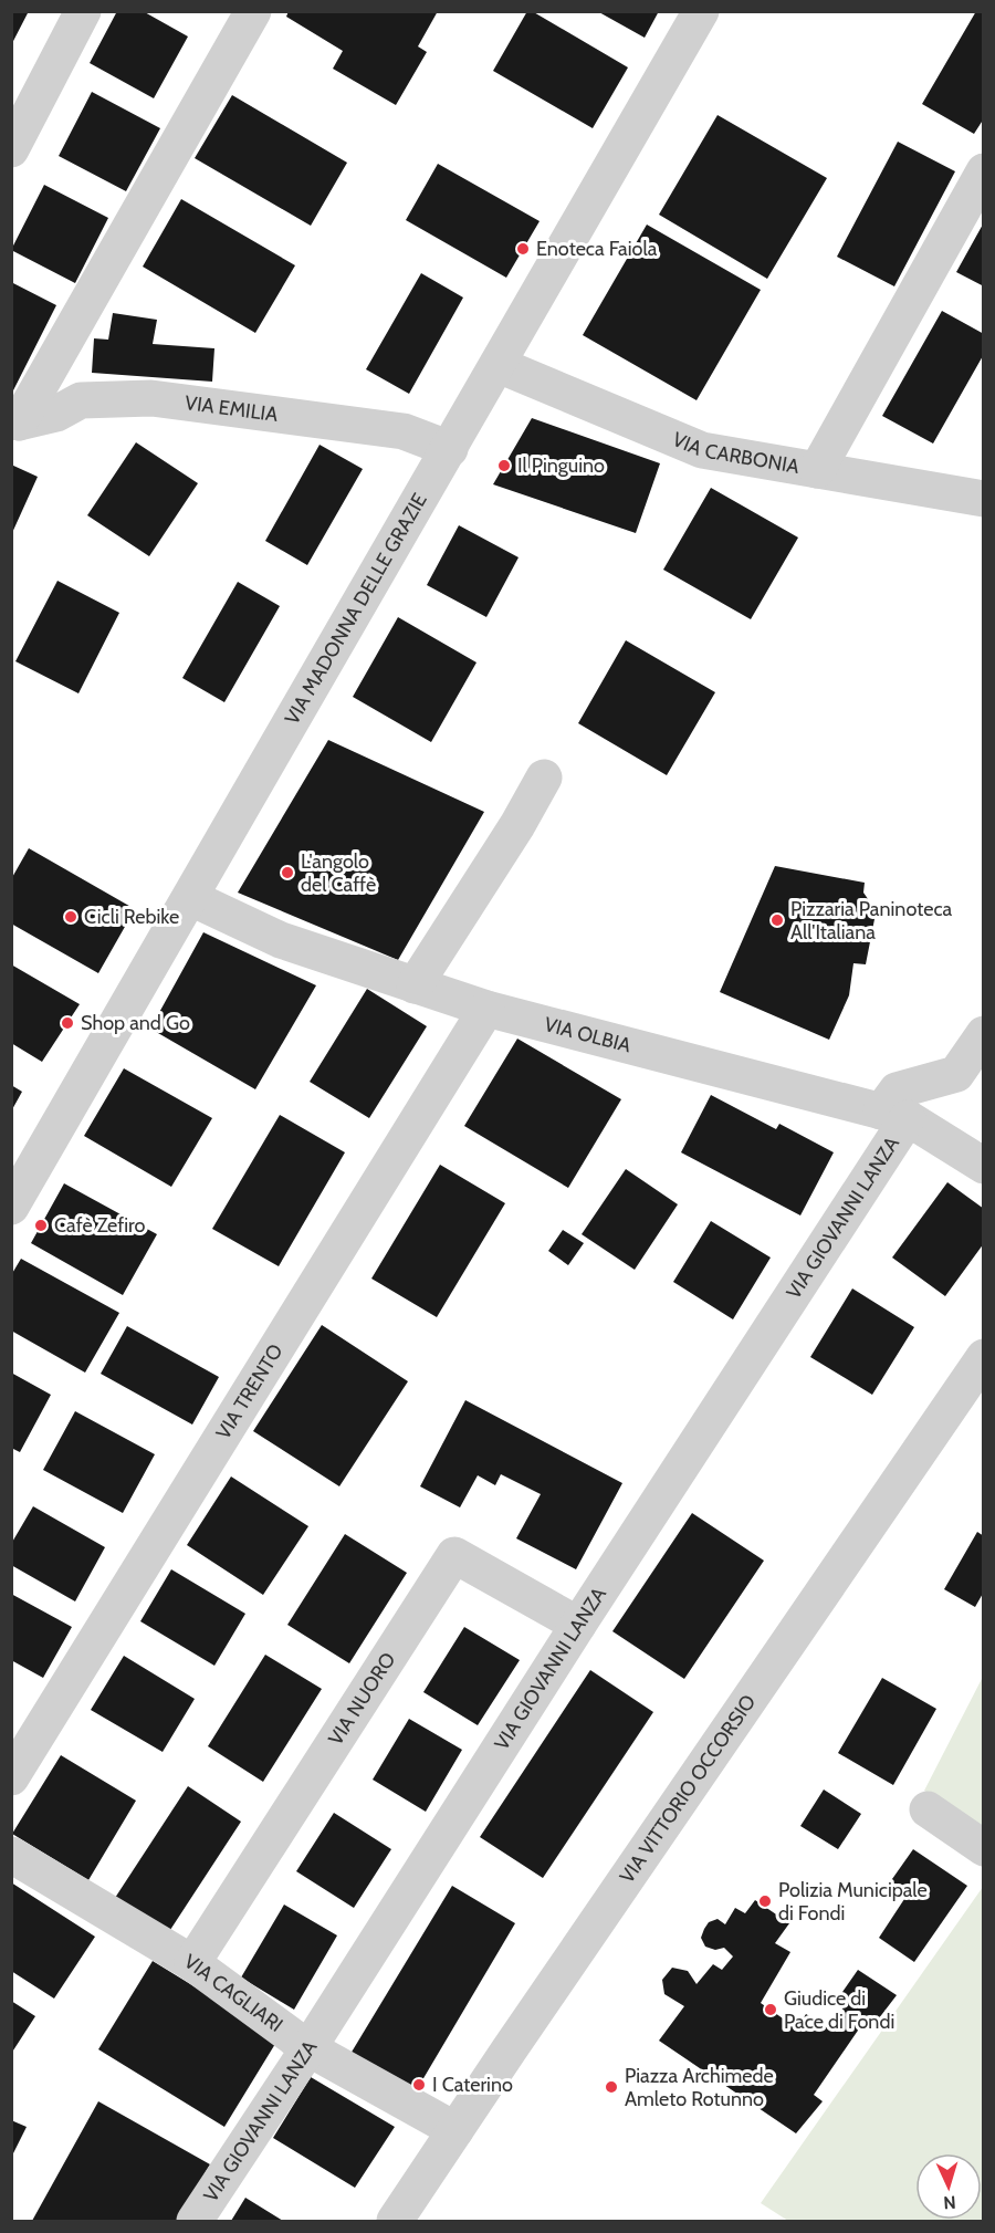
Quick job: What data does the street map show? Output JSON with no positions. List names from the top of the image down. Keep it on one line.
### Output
{"streets":{"street":["VIA EMILIA","VIA CARBONIA","VIA MADONNA DELLE GRAZIE","VIA OLBIA","VIA GIOVANNI LANZA","VIA TRENTO","VIA NUORO","VIA VITTORIO OCCORSIO","VIA CAGLIARI"]},"crossings":[["VIA EMILIA","VIA MADONNA DELLE GRAZIE"],["VIA CARBONIA","VIA MADONNA DELLE GRAZIE"],["VIA MADONNA DELLE GRAZIE","VIA OLBIA"],["VIA OLBIA","VIA GIOVANNI LANZA"],["VIA OLBIA","VIA TRENTO"],["VIA GIOVANNI LANZA","VIA NUORO"],["VIA GIOVANNI LANZA","VIA CAGLIARI"],["VIA NUORO","VIA CAGLIARI"],["VIA VITTORIO OCCORSIO","VIA CAGLIARI"]],"places":["Enoteca Faiola","Il Pinguino","L'angolo del Caffè","Cicli Rebike","Pizzaria Paninoteca All'Italiana","Shop and Go","Cafè Zefiro","Polizia Municipale di Fondi","Giudice di Pace di Fondi","I Caterino","Piazza Archimede Amleto Rotunno"],"north":"bottom"}
